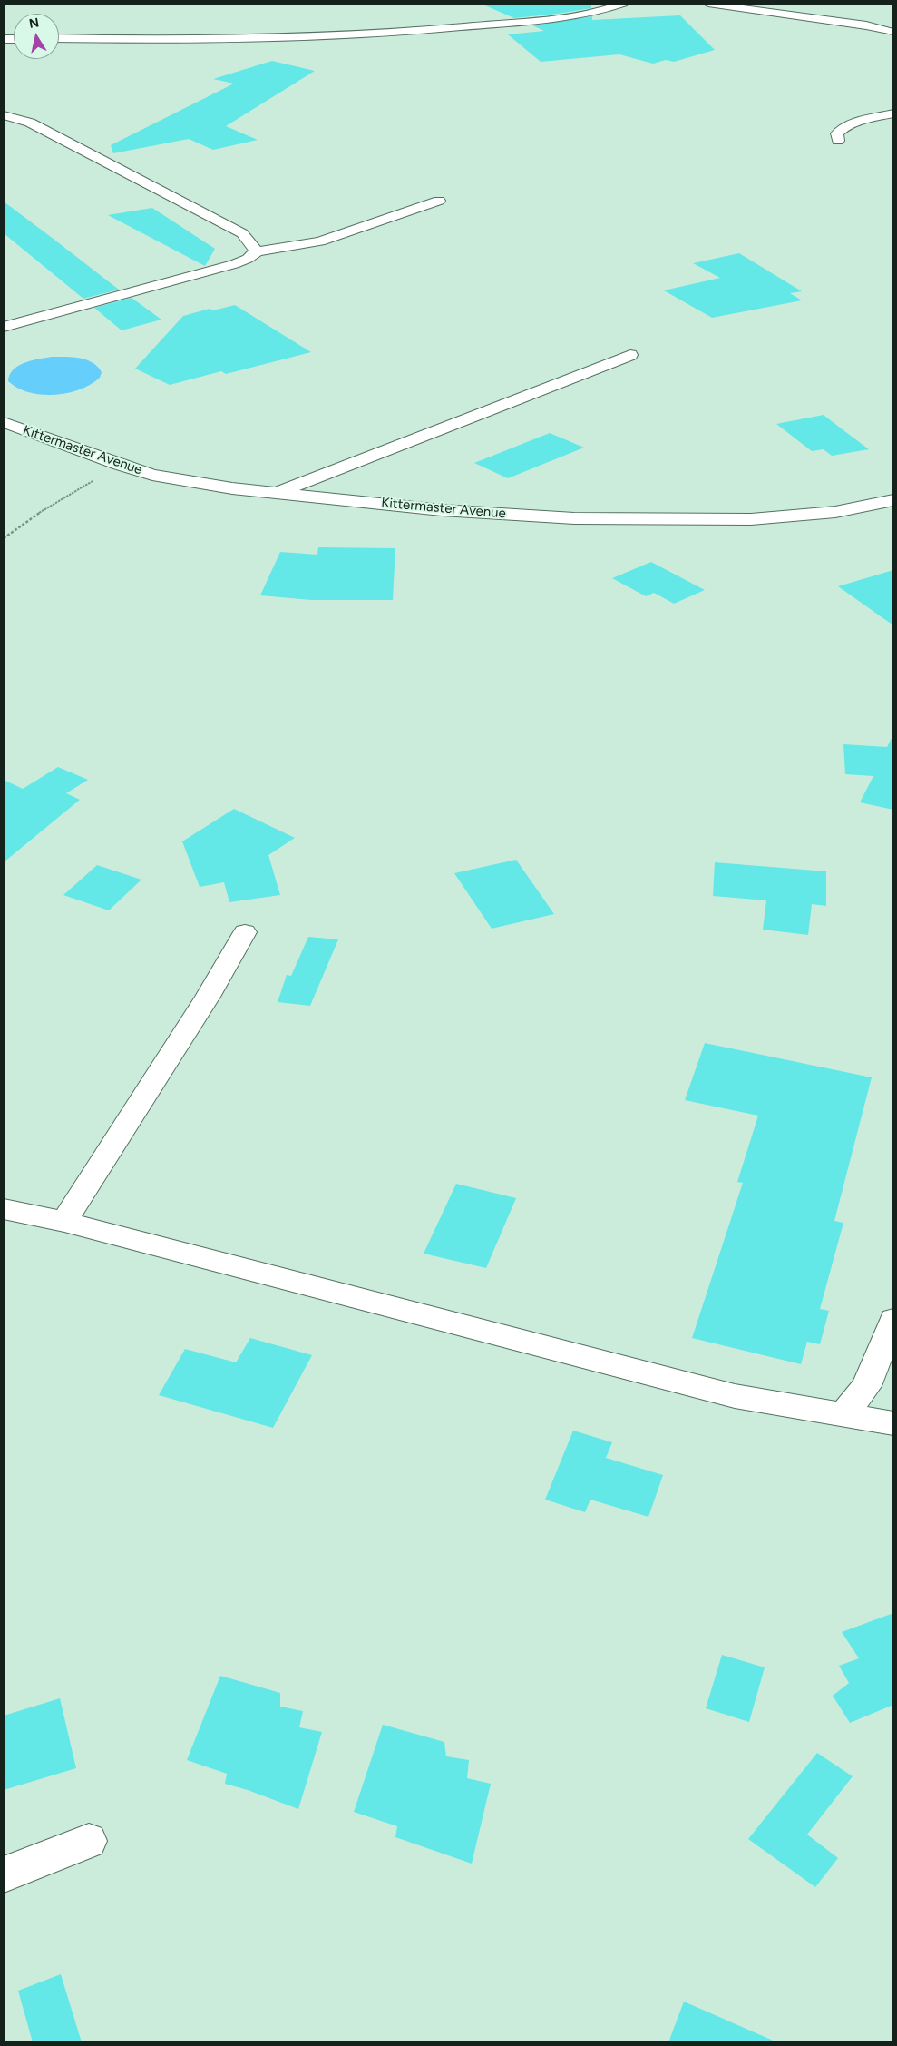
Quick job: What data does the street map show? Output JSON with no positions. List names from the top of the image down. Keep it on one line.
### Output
{"streets":{"street":["Kittermaster Avenue"]},"north":"top"}
